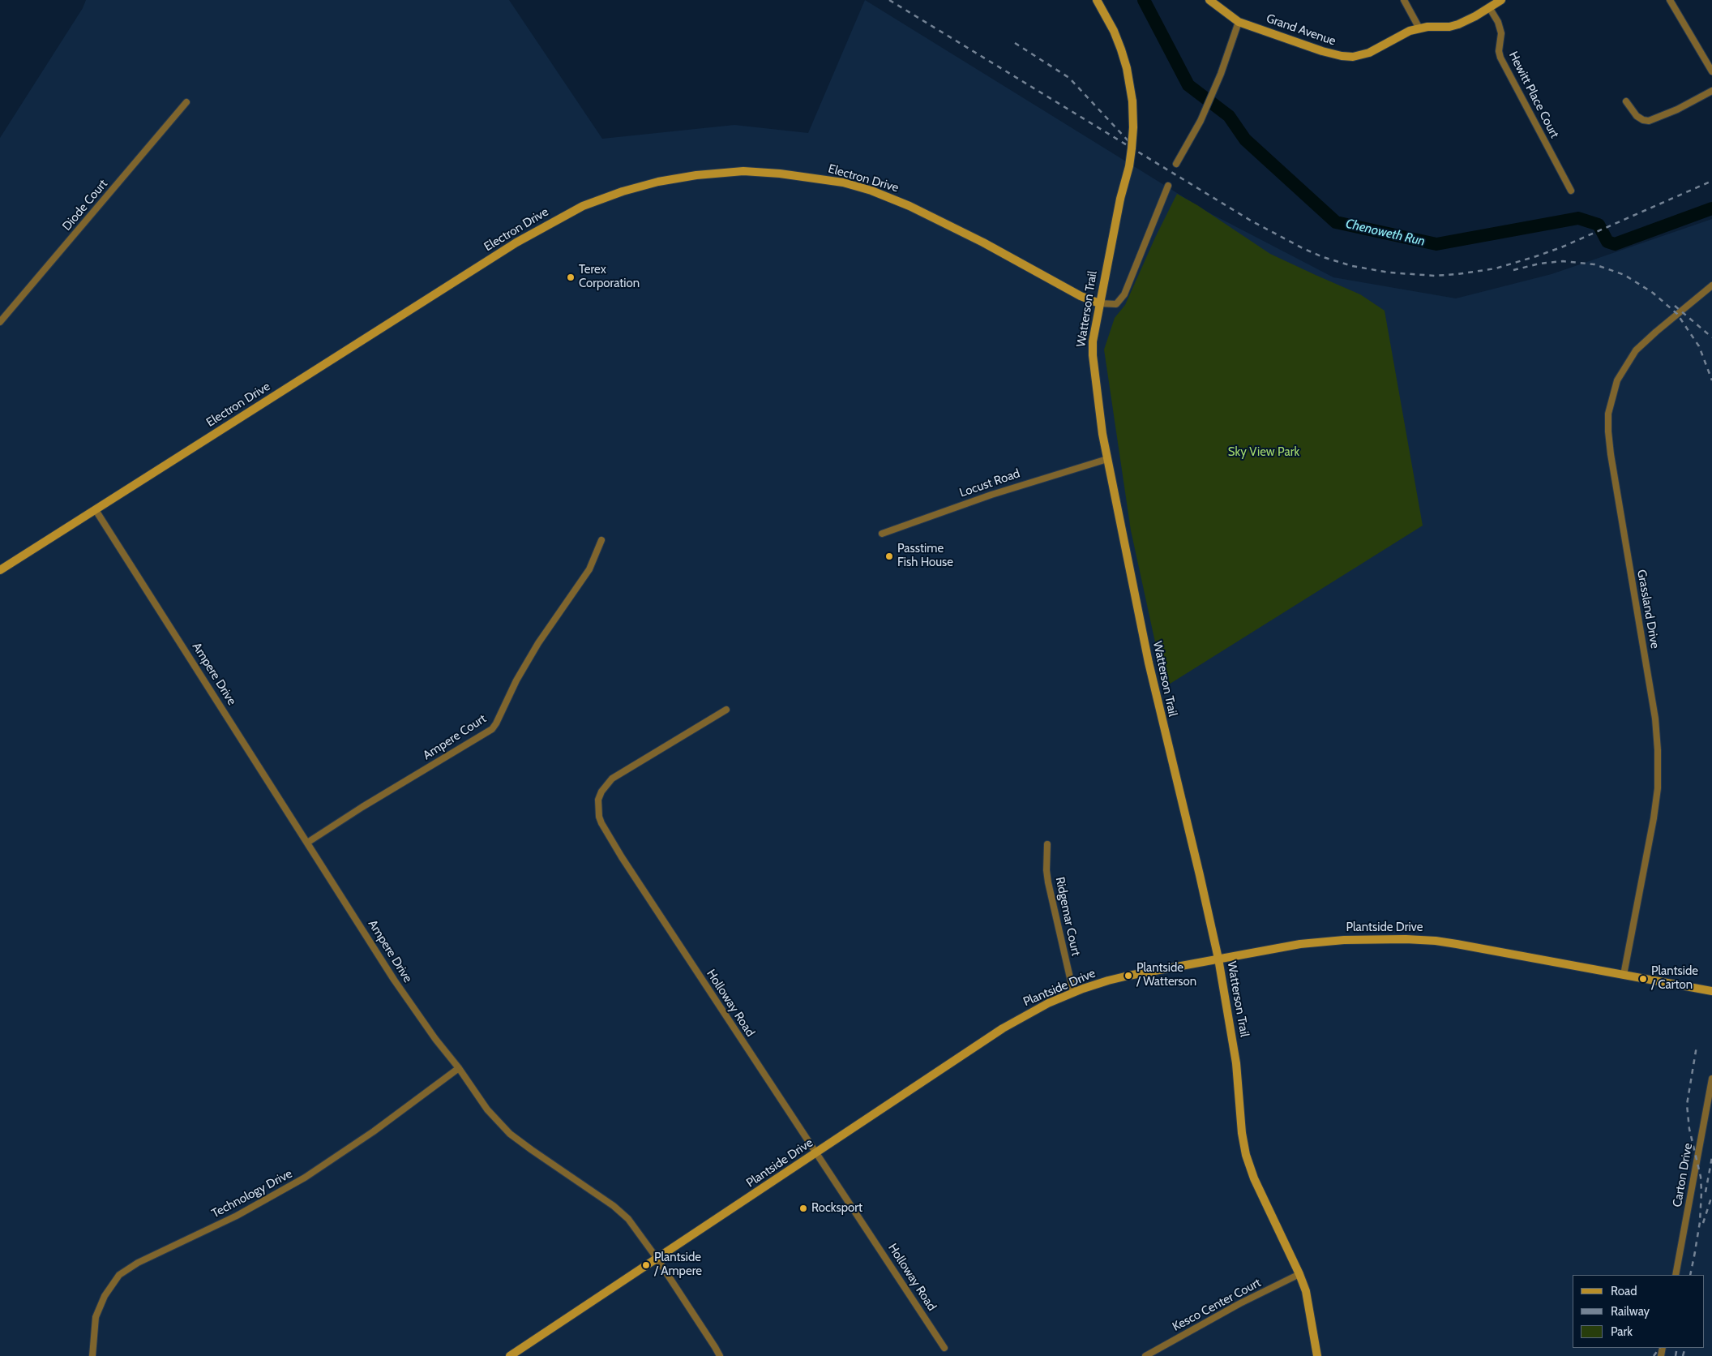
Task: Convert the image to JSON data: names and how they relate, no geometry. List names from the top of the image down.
{
  "streets": {
    "street": [
      "Grand Avenue",
      "Hewitt Place Court",
      "Electron Drive",
      "Diode Court",
      "Watterson Trail",
      "Locust Road",
      "Grassland Drive",
      "Ampere Drive",
      "Ampere Court",
      "Ridgemar Court",
      "Plantside Drive",
      "Holloway Road",
      "Carton Drive",
      "Technology Drive",
      "Kesco Center Court"
    ]
  },
  "crossings": [
    ["Grand Avenue", "Hewitt Place Court"],
    ["Electron Drive", "Watterson Trail"],
    ["Electron Drive", "Ampere Drive"],
    ["Watterson Trail", "Locust Road"],
    ["Watterson Trail", "Plantside Drive"],
    ["Watterson Trail", "Kesco Center Court"],
    ["Grassland Drive", "Plantside Drive"],
    ["Ampere Drive", "Ampere Court"],
    ["Ampere Drive", "Plantside Drive"],
    ["Ampere Drive", "Technology Drive"],
    ["Ridgemar Court", "Plantside Drive"],
    ["Plantside Drive", "Holloway Road"]
  ],
  "water": ["Chenoweth Run"],
  "parks": ["Sky View Park"],
  "places": [
    "Terex Corporation",
    "Passtime Fish House",
    "Plantside / Watterson",
    "Plantside / Carton",
    "Rocksport",
    "Plantside / Ampere"
  ],
  "legend": ["Road", "Railway", "Park"]
}
